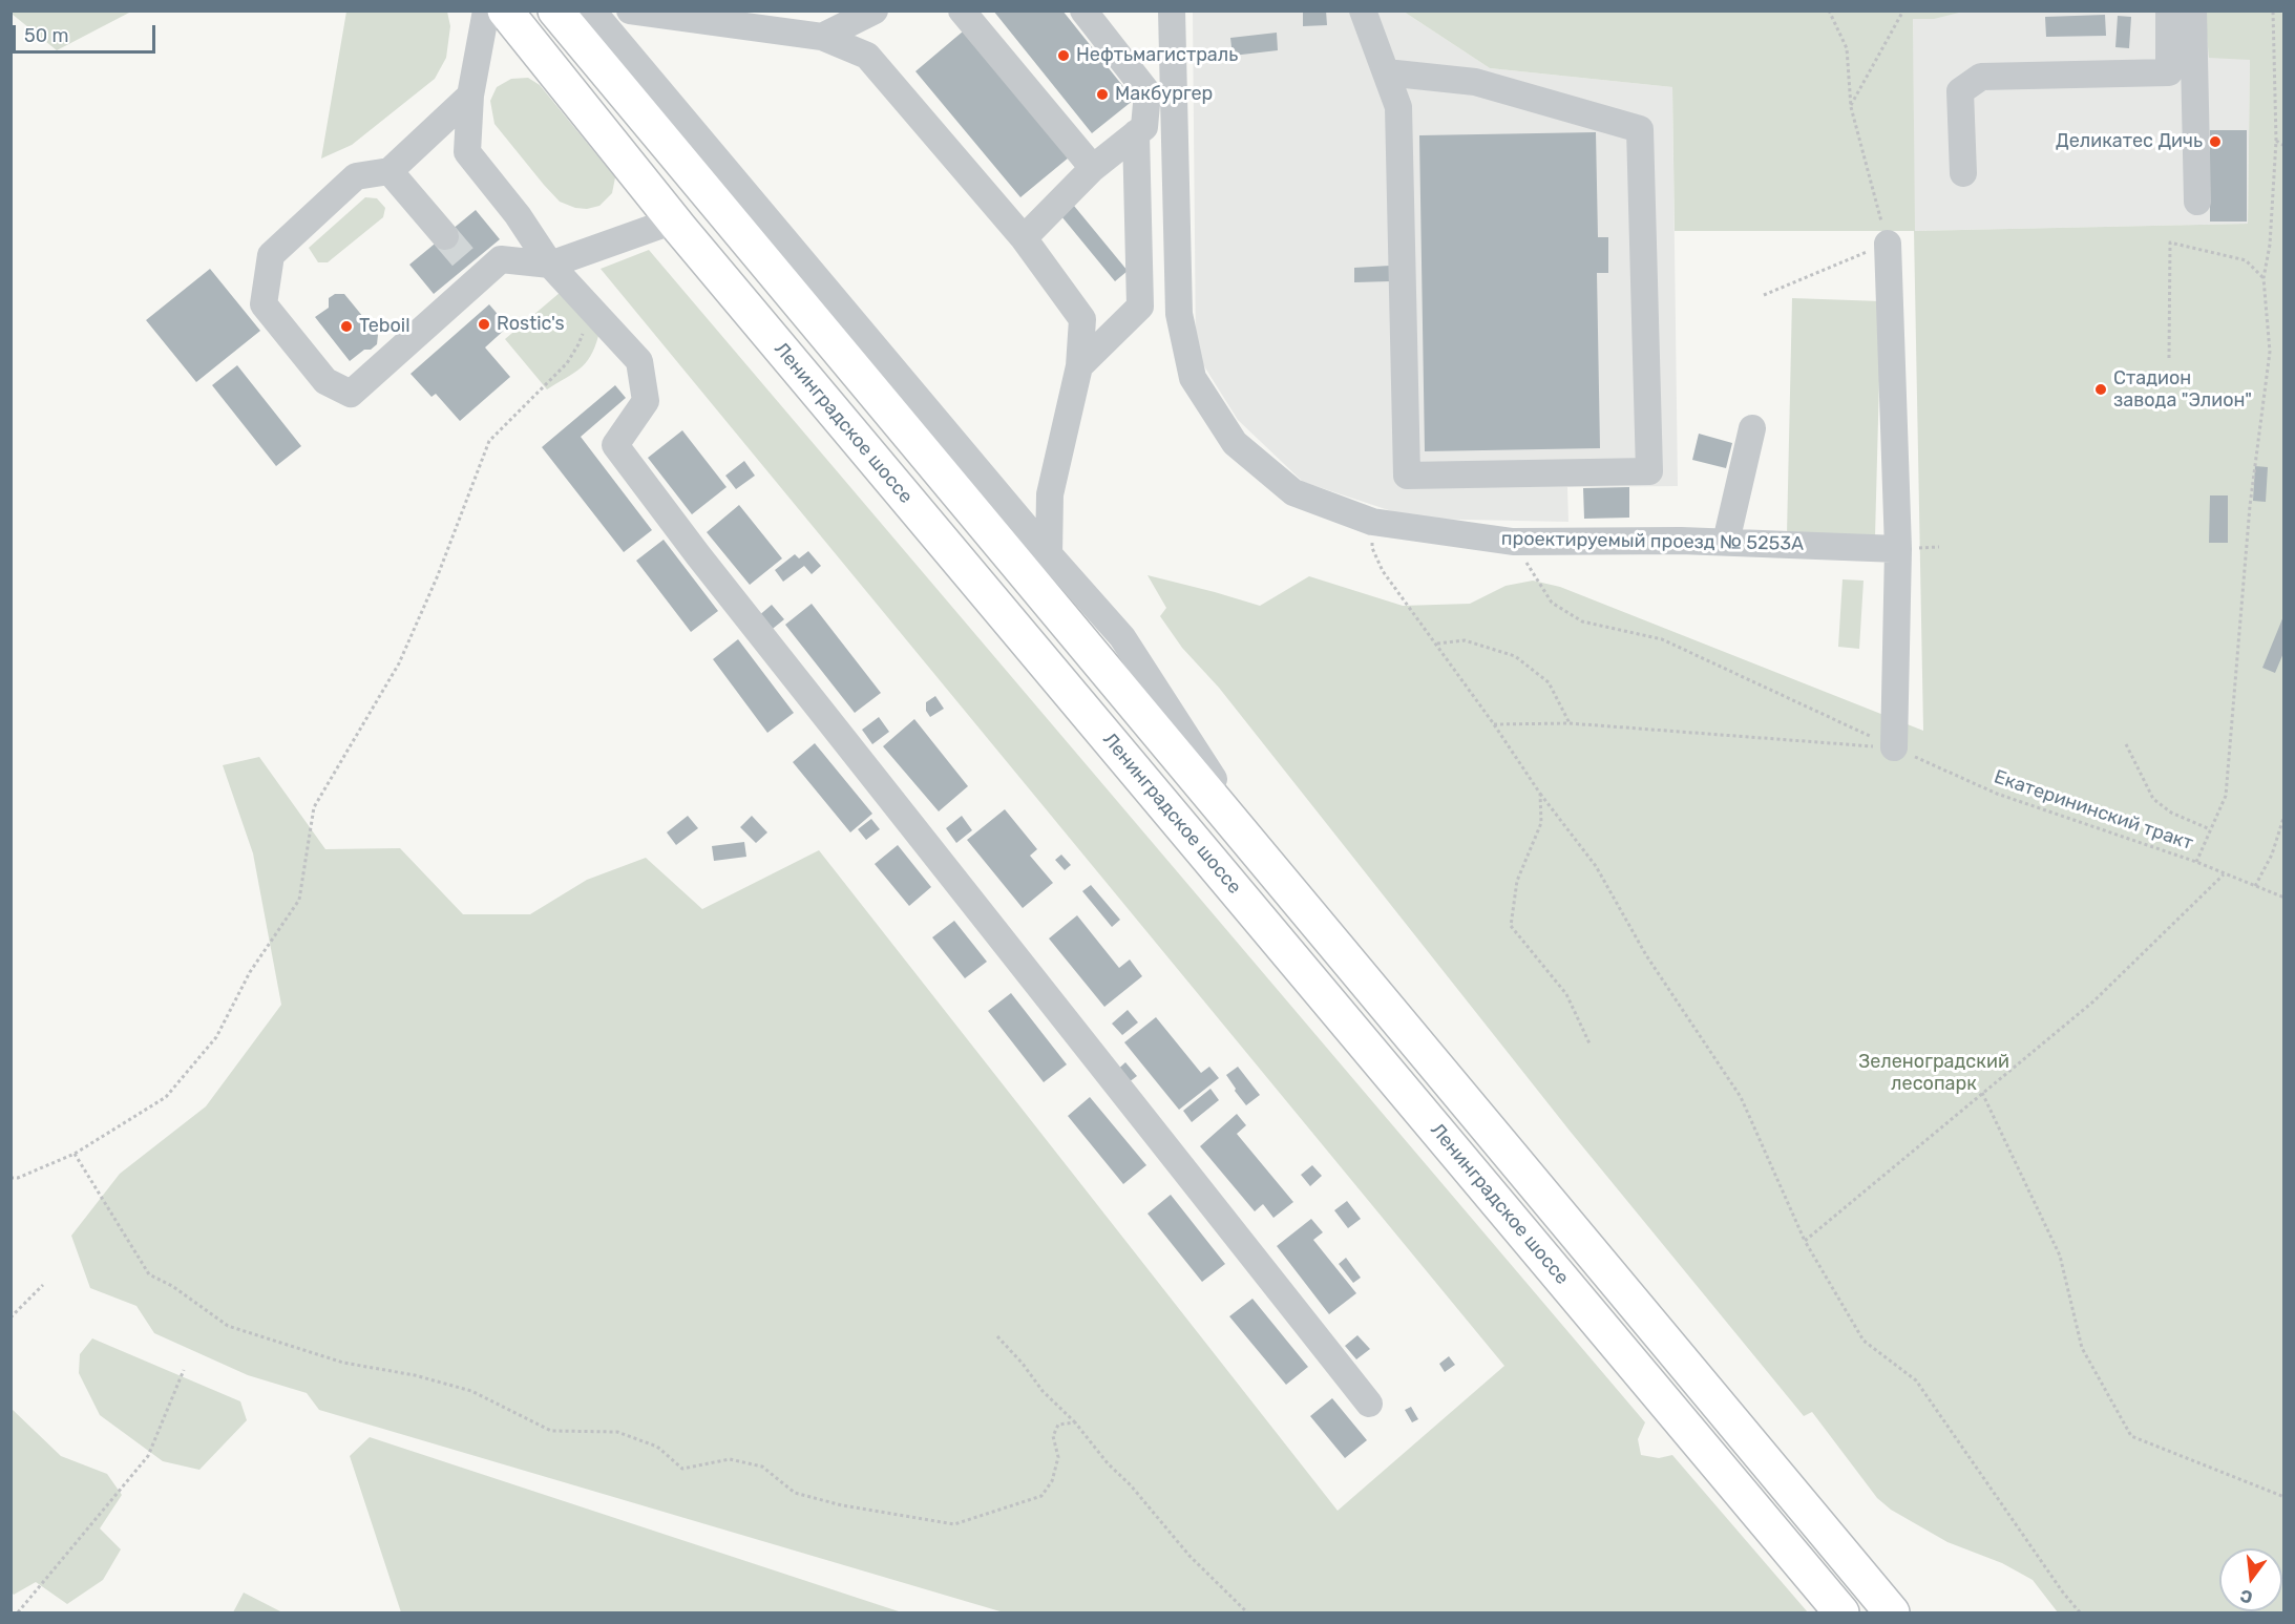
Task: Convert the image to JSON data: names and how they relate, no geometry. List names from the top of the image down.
{
  "streets": {
    "highway": ["Ленинградское шоссе"],
    "lane": ["проектируемый проезд № 5253А"],
    "path": ["Екатерининский тракт"]
  },
  "crossings": [
    ["проектируемый проезд № 5253А", "Екатерининский тракт"]
  ],
  "parks": ["Зеленоградский лесопарк"],
  "places": [
    "Нефтьмагистраль",
    "Макбургер",
    "Деликатес Дичь",
    "Rostic's",
    "Teboil",
    "Стадион завода \"Элион\""
  ],
  "scale_bar": "50 m",
  "north": "bottom"
}
